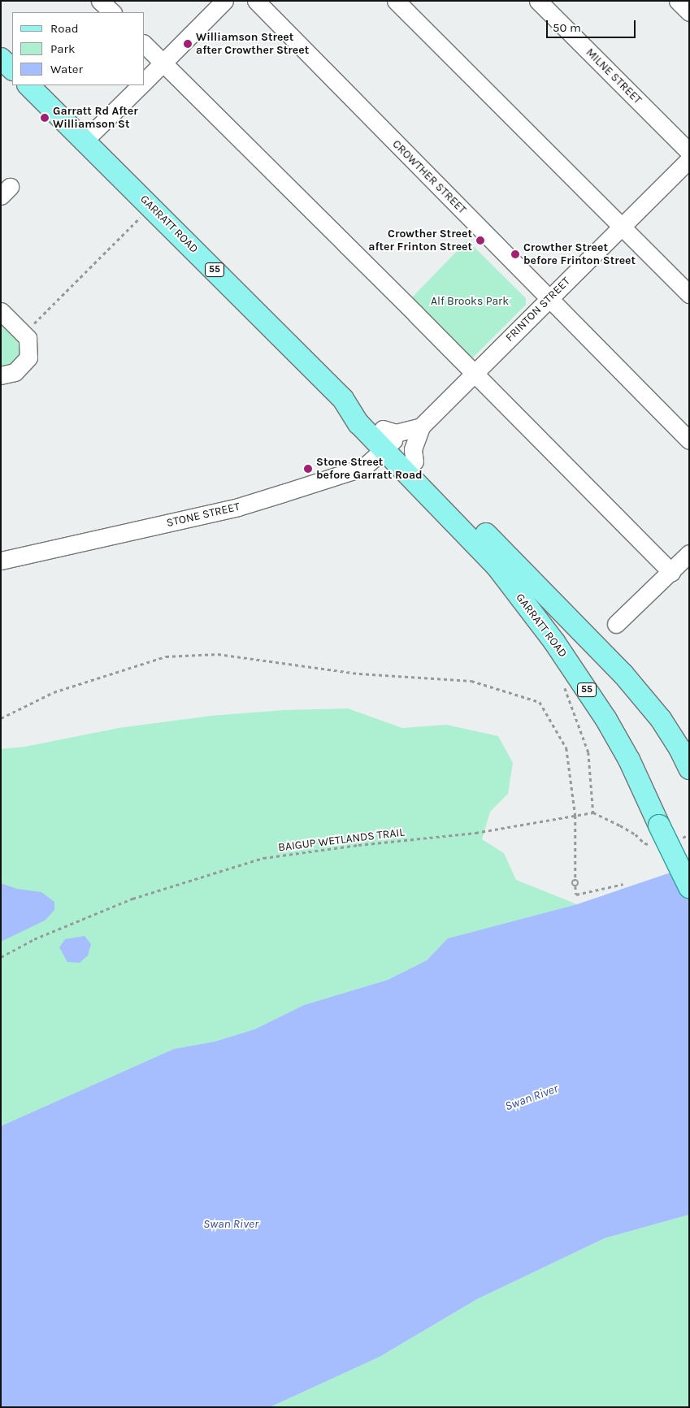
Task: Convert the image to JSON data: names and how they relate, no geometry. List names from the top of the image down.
{
  "streets": {
    "main road": ["GARRATT ROAD", "55"],
    "street": [
      "MILNE STREET",
      "CROWTHER STREET",
      "FRINTON STREET",
      "STONE STREET"
    ],
    "path": ["BAIGUP WETLANDS TRAIL"]
  },
  "crossings": [
    ["CROWTHER STREET", "FRINTON STREET"],
    ["GARRATT ROAD", "FRINTON STREET"],
    ["GARRATT ROAD", "STONE STREET"]
  ],
  "water": ["Swan River"],
  "parks": ["Alf Brooks Park"],
  "places": [
    "Williamson Street after Crowther Street",
    "Garratt Rd After Williamson St",
    "Crowther Street after Frinton Street",
    "Crowther Street before Frinton Street",
    "Stone Street before Garratt Road"
  ],
  "legend": ["Road", "Park", "Water"],
  "scale_bar": "50 m"
}
